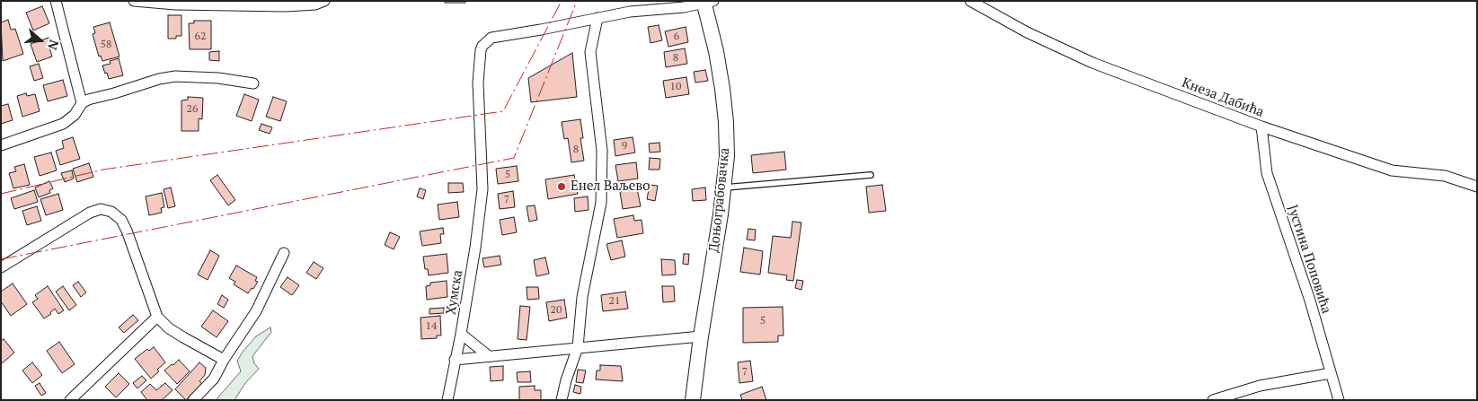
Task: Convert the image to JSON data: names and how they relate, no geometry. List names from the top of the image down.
{
  "streets": {
    "street": [
      "Кнеза Дабића",
      "Доњограбовачка",
      "Јустина Поповића",
      "Хумска"
    ]
  },
  "crossings": [
    ["Кнеза Дабића", "Јустина Поповића"],
    ["Доњограбовачка", "Хумска"]
  ],
  "places": ["Енел Ваљево"],
  "house_numbers": [
    "62",
    "6",
    "58",
    "8",
    "10",
    "26",
    "9",
    "8",
    "5",
    "7",
    "21",
    "20",
    "5",
    "14",
    "7"
  ],
  "north": "right"
}
